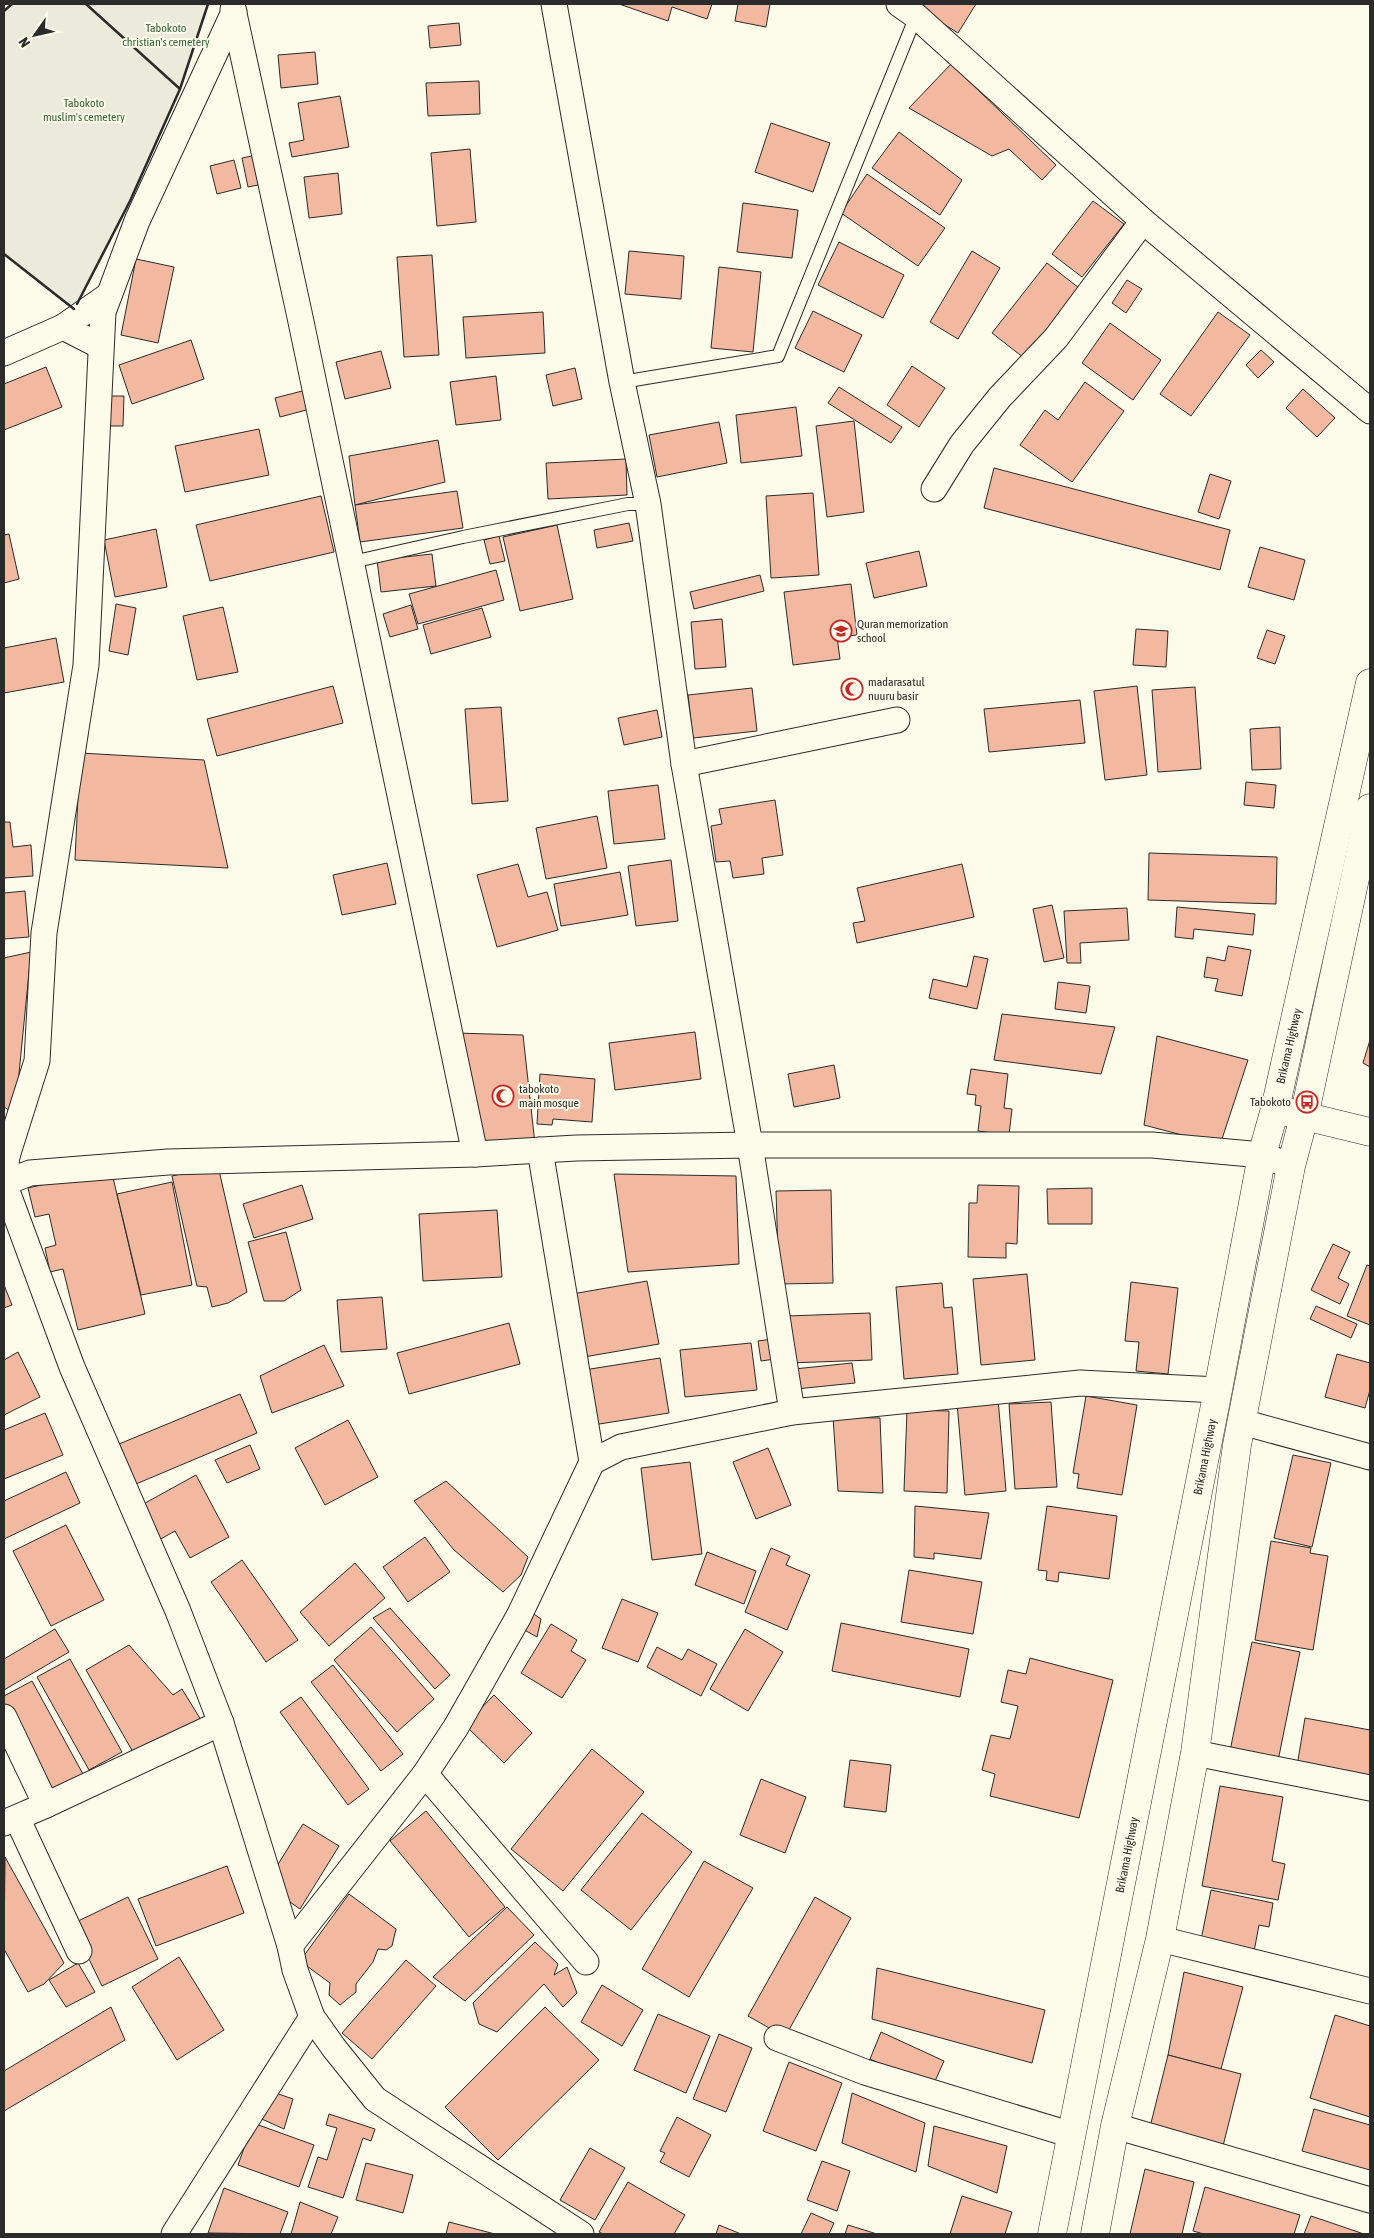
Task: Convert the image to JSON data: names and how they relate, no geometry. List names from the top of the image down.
{
  "streets": {
    "main road": ["Brikama Highway"]
  },
  "parks": ["Tabokoto christian's cemetery", "Tabokoto muslim's cemetery"],
  "places": {
    "school or university": ["Quran memorization school"],
    "mosque": ["madarasatul nuuru basir", "tabokoto main mosque"],
    "bus stop": ["Tabokoto"]
  },
  "north": "bottom left"
}
